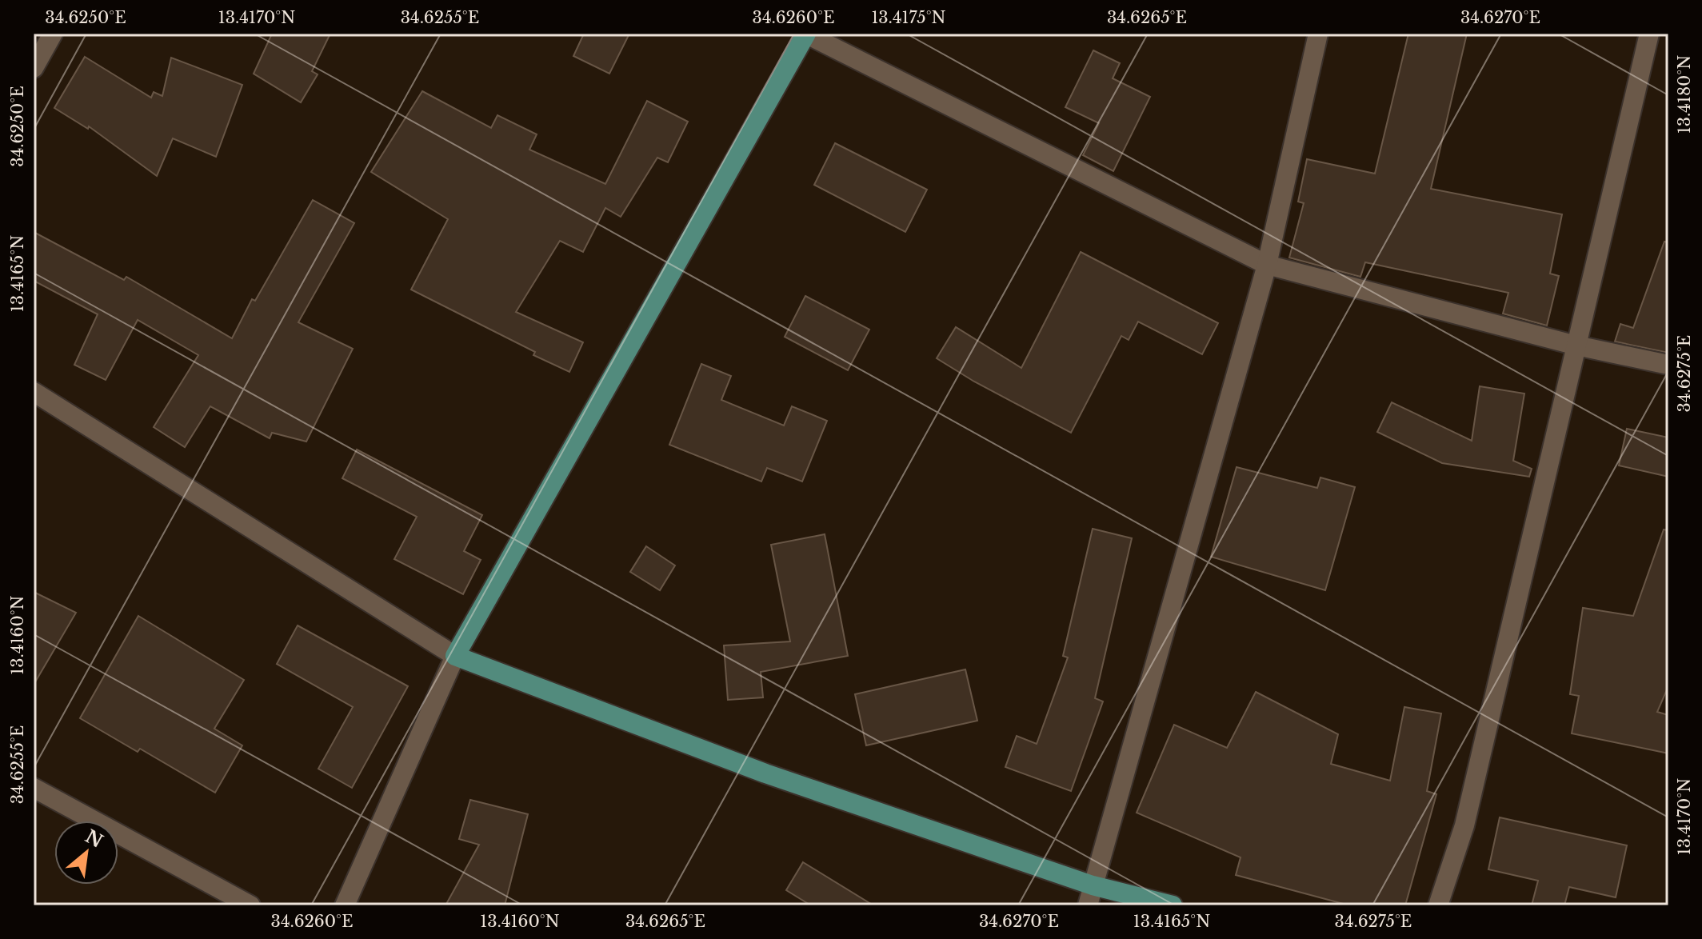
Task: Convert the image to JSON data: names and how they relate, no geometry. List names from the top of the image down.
{
  "north": "top right",
  "coordinates": [
    "34.6250°E",
    "13.4170°N",
    "34.6255°E",
    "34.6260°E",
    "13.4175°N",
    "34.6265°E",
    "34.6270°E",
    "13.4180°N",
    "13.4165°N",
    "34.6275°E",
    "13.4160°N"
  ]
}
